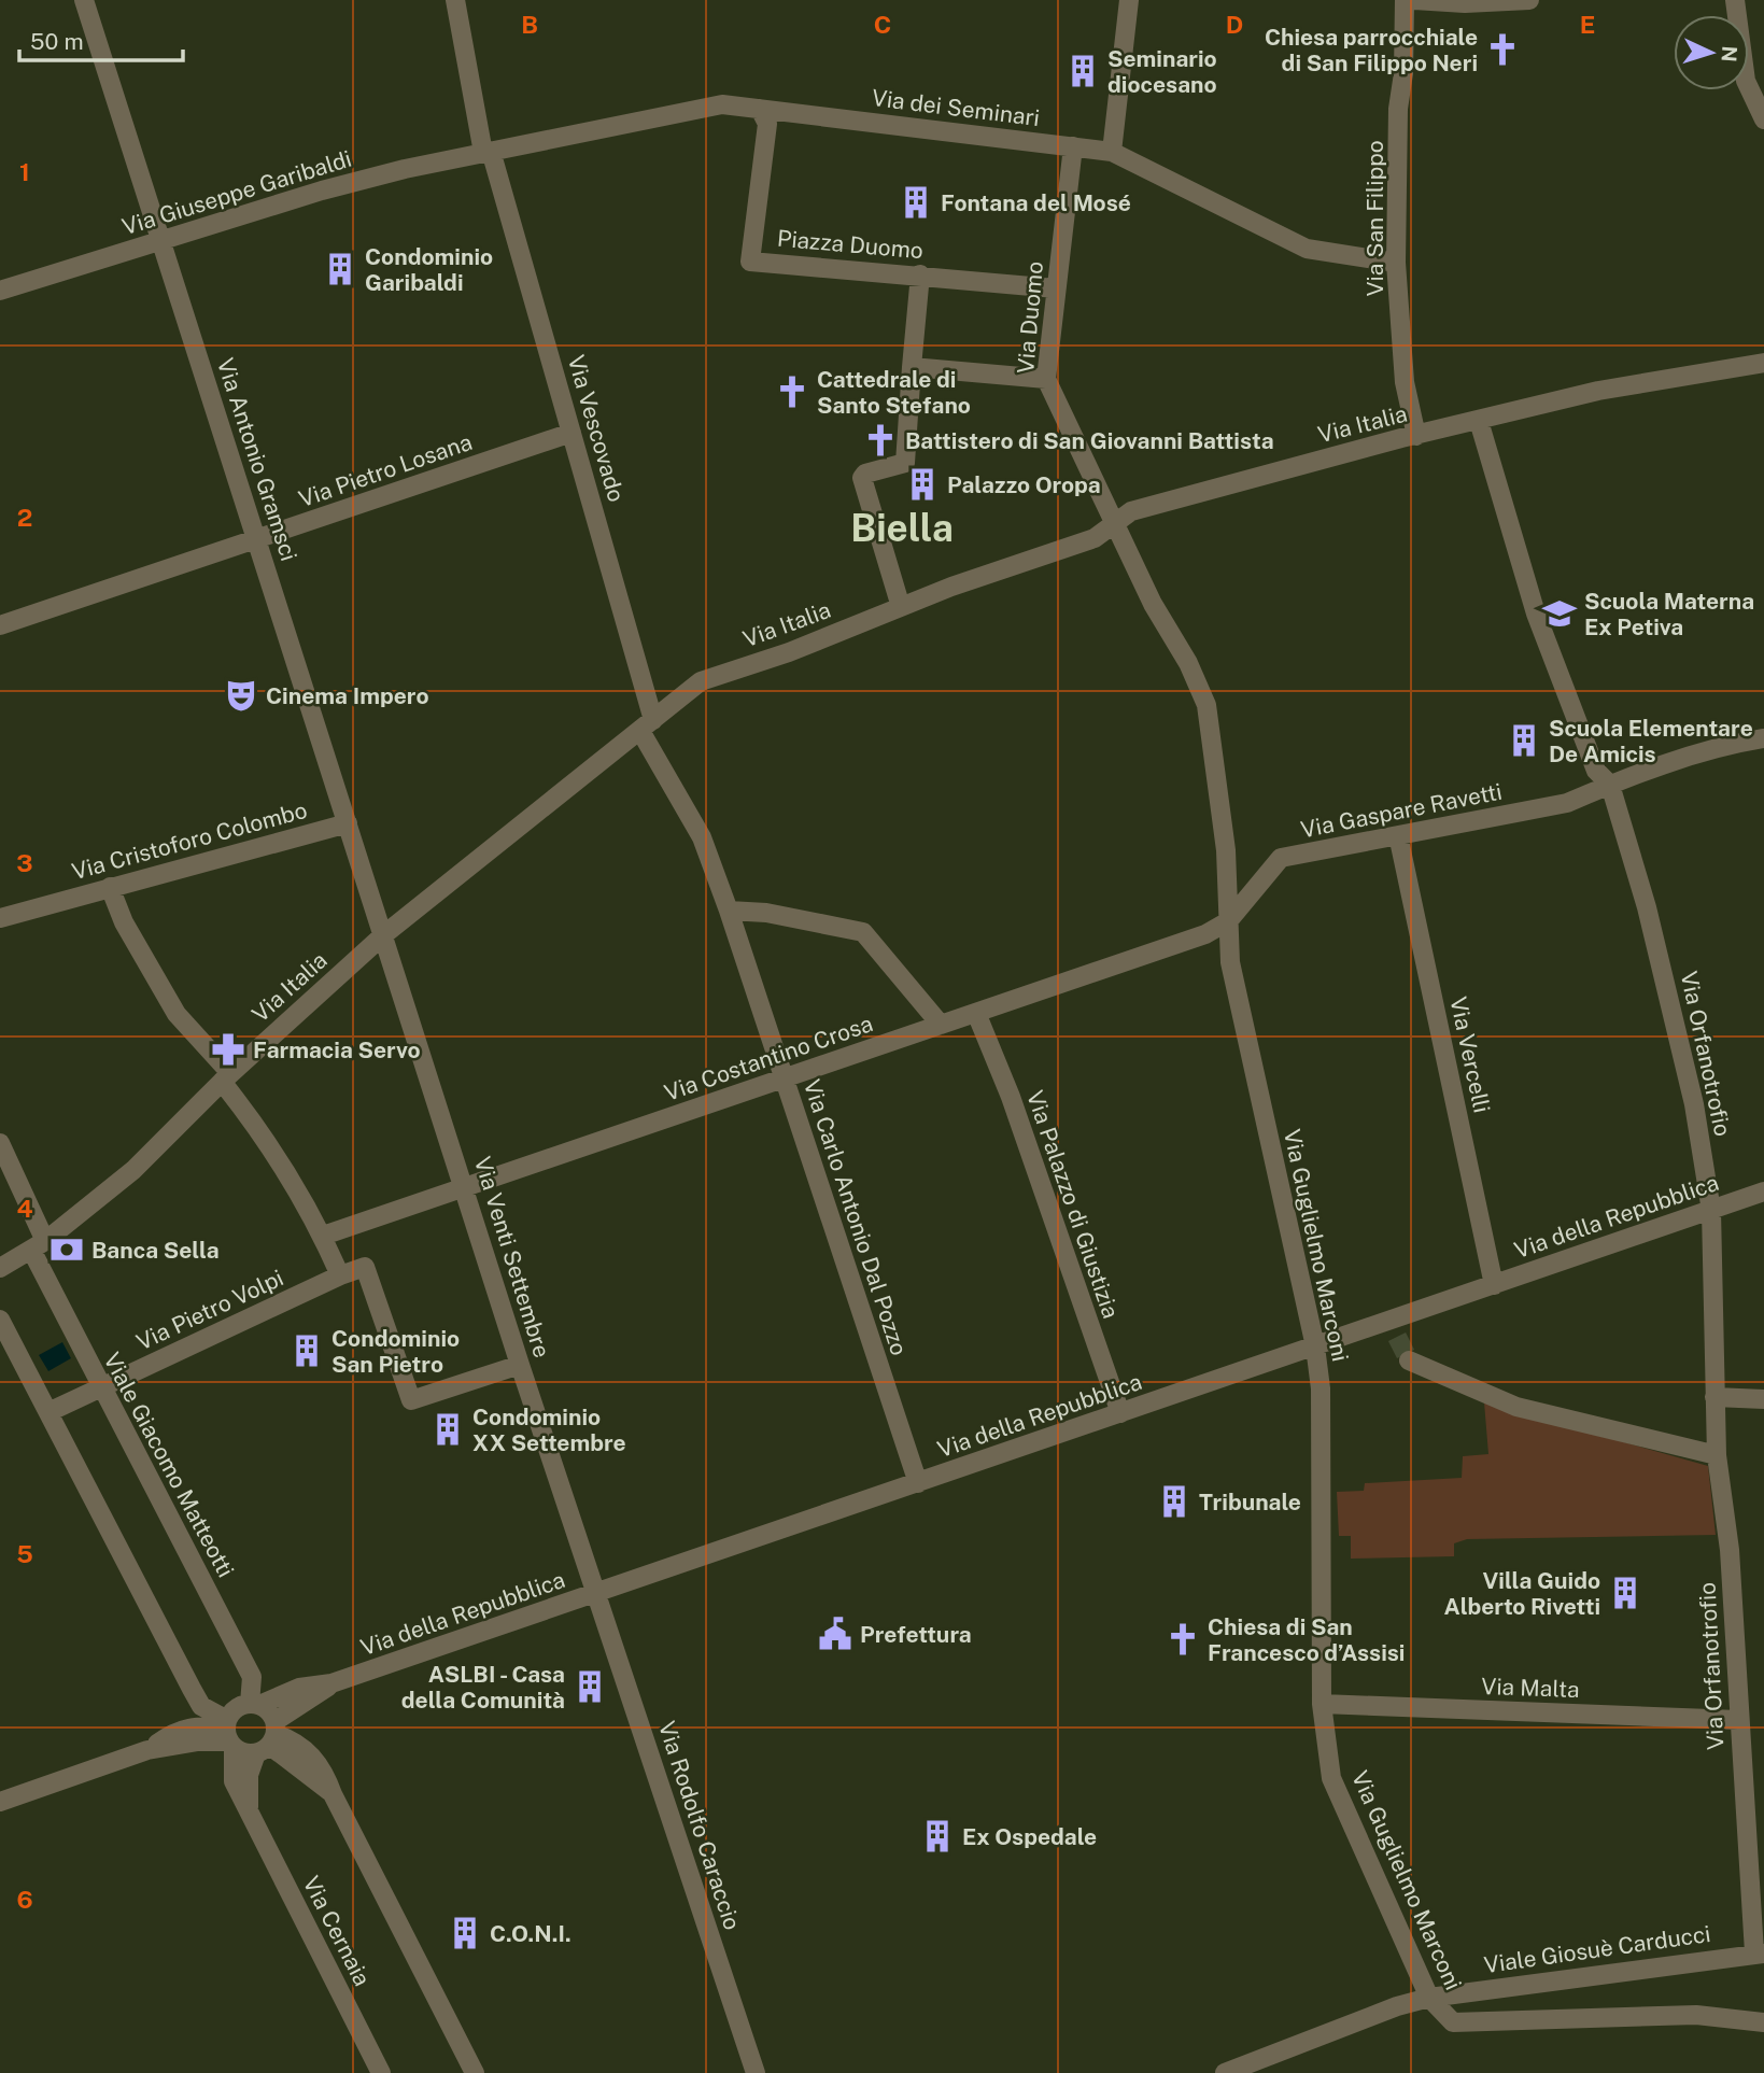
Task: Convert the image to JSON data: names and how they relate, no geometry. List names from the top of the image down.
{
  "streets": {
    "street": [
      "Via dei Seminari",
      "Via Giuseppe Garibaldi",
      "Via San Filippo",
      "Piazza Duomo",
      "Via Duomo",
      "Via Italia",
      "Via Vescovado",
      "Via Antonio Gramsci",
      "Via Pietro Losana",
      "Via Gaspare Ravetti",
      "Via Cristoforo Colombo",
      "Via Orfanotrofio",
      "Via Vercelli",
      "Via Costantino Crosa",
      "Via Palazzo di Giustizia",
      "Via della Repubblica",
      "Via Carlo Antonio Dal Pozzo",
      "Via Guglielmo Marconi",
      "Via Venti Settembre",
      "Via Pietro Volpi",
      "Viale Giacomo Matteotti",
      "Via Malta",
      "Via Rodolfo Caraccio",
      "Via Cernaia",
      "Viale Giosuè Carducci"
    ]
  },
  "crossings": [
    ["Via dei Seminari", "Via Giuseppe Garibaldi"],
    ["Via dei Seminari", "Via San Filippo"],
    ["Via dei Seminari", "Piazza Duomo"],
    ["Via dei Seminari", "Via Duomo"],
    ["Via dei Seminari", "Via Vescovado"],
    ["Via Giuseppe Garibaldi", "Via Vescovado"],
    ["Via Giuseppe Garibaldi", "Via Antonio Gramsci"],
    ["Via San Filippo", "Via Italia"],
    ["Piazza Duomo", "Via Duomo"],
    ["Via Duomo", "Via Italia"],
    ["Via Duomo", "Via Guglielmo Marconi"],
    ["Via Italia", "Via Vescovado"],
    ["Via Italia", "Via Antonio Gramsci"],
    ["Via Italia", "Via Orfanotrofio"],
    ["Via Italia", "Via Guglielmo Marconi"],
    ["Via Italia", "Via Venti Settembre"],
    ["Via Italia", "Viale Giacomo Matteotti"],
    ["Via Vescovado", "Via Pietro Losana"],
    ["Via Vescovado", "Via Carlo Antonio Dal Pozzo"],
    ["Via Antonio Gramsci", "Via Pietro Losana"],
    ["Via Antonio Gramsci", "Via Cristoforo Colombo"],
    ["Via Antonio Gramsci", "Via Venti Settembre"],
    ["Via Gaspare Ravetti", "Via Orfanotrofio"],
    ["Via Gaspare Ravetti", "Via Vercelli"],
    ["Via Gaspare Ravetti", "Via Costantino Crosa"],
    ["Via Gaspare Ravetti", "Via Guglielmo Marconi"],
    ["Via Orfanotrofio", "Via della Repubblica"],
    ["Via Orfanotrofio", "Via Malta"],
    ["Via Orfanotrofio", "Viale Giosuè Carducci"],
    ["Via Vercelli", "Via della Repubblica"],
    ["Via Costantino Crosa", "Via Palazzo di Giustizia"],
    ["Via Costantino Crosa", "Via Carlo Antonio Dal Pozzo"],
    ["Via Costantino Crosa", "Via Guglielmo Marconi"],
    ["Via Costantino Crosa", "Via Venti Settembre"],
    ["Via Palazzo di Giustizia", "Via della Repubblica"],
    ["Via della Repubblica", "Via Carlo Antonio Dal Pozzo"],
    ["Via della Repubblica", "Via Guglielmo Marconi"],
    ["Via della Repubblica", "Via Venti Settembre"],
    ["Via della Repubblica", "Viale Giacomo Matteotti"],
    ["Via della Repubblica", "Via Rodolfo Caraccio"],
    ["Via della Repubblica", "Via Cernaia"],
    ["Via Guglielmo Marconi", "Via Malta"],
    ["Via Guglielmo Marconi", "Viale Giosuè Carducci"],
    ["Via Venti Settembre", "Via Rodolfo Caraccio"],
    ["Via Pietro Volpi", "Viale Giacomo Matteotti"]
  ],
  "districts": ["Biella"],
  "places": {
    "church": [
      "Chiesa parrocchiale di San Filippo Neri",
      "Cattedrale di Santo Stefano",
      "Battistero di San Giovanni Battista",
      "Chiesa di San Francesco d’Assisi"
    ],
    "building": [
      "Seminario diocesano",
      "Fontana del Mosé",
      "Condominio Garibaldi",
      "Palazzo Oropa",
      "Scuola Elementare De Amicis",
      "Condominio San Pietro",
      "Condominio XX Settembre",
      "Tribunale",
      "Villa Guido Alberto Rivetti",
      "ASLBI - Casa della Comunità",
      "Ex Ospedale",
      "C.O.N.I."
    ],
    "school or university": ["Scuola Materna Ex Petiva"],
    "theatre": ["Cinema Impero"],
    "pharmacy": ["Farmacia Servo"],
    "bank": ["Banca Sella"],
    "public building": ["Prefettura"]
  },
  "scale_bar": "50 m",
  "north": "right",
  "grid": {
    "columns": [
      "B",
      "C",
      "D",
      "E"
    ],
    "rows": [
      "1",
      "2",
      "3",
      "4",
      "5",
      "6"
    ]
  }
}
